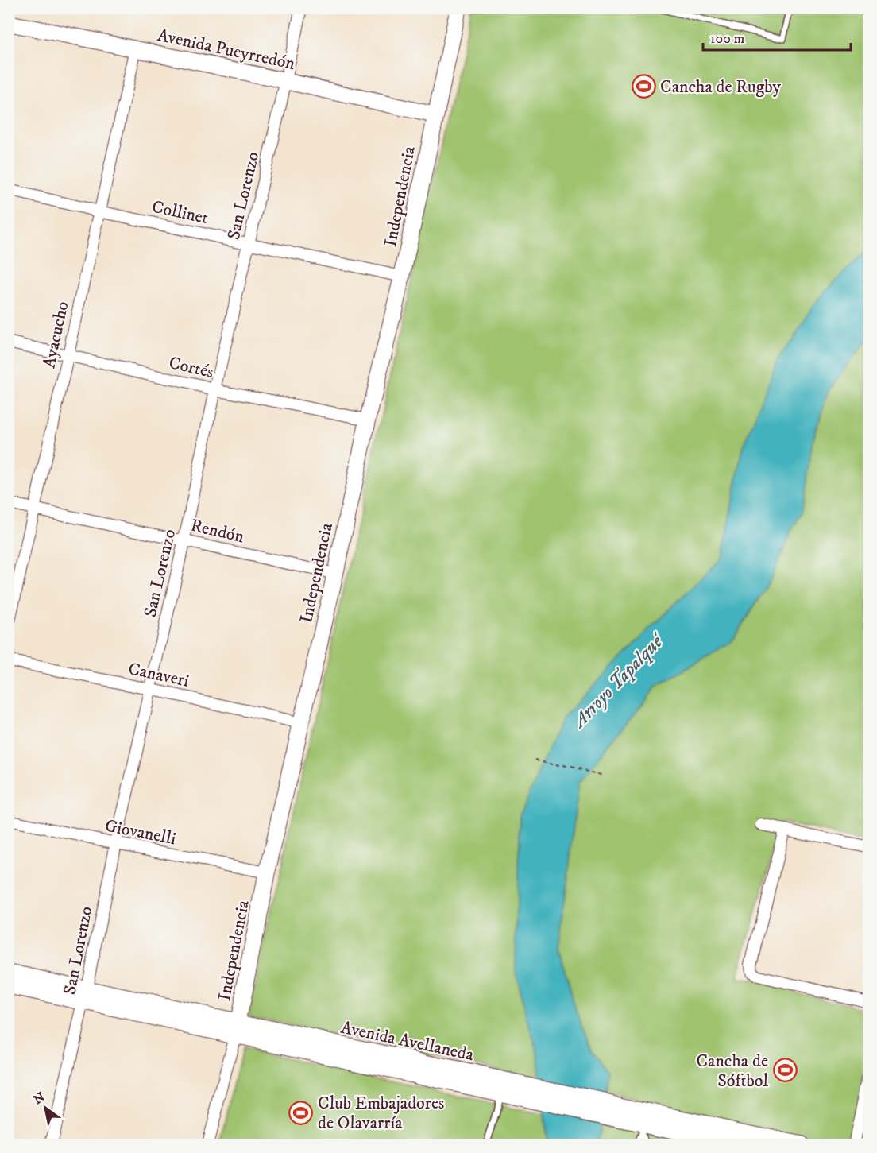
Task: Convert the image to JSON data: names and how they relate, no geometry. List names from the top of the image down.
{
  "streets": {
    "street": [
      "Avenida Pueyrredón",
      "San Lorenzo",
      "Independencia",
      "Collinet",
      "Ayacucho",
      "Cortés",
      "Rendón",
      "Canaveri",
      "Giovanelli",
      "Avenida Avellaneda"
    ]
  },
  "crossings": [
    ["Avenida Pueyrredón", "San Lorenzo"],
    ["Avenida Pueyrredón", "Independencia"],
    ["Avenida Pueyrredón", "Ayacucho"],
    ["San Lorenzo", "Collinet"],
    ["San Lorenzo", "Cortés"],
    ["San Lorenzo", "Rendón"],
    ["San Lorenzo", "Canaveri"],
    ["San Lorenzo", "Giovanelli"],
    ["San Lorenzo", "Avenida Avellaneda"],
    ["Independencia", "Collinet"],
    ["Independencia", "Cortés"],
    ["Independencia", "Rendón"],
    ["Independencia", "Canaveri"],
    ["Independencia", "Giovanelli"],
    ["Independencia", "Avenida Avellaneda"],
    ["Collinet", "Ayacucho"],
    ["Ayacucho", "Cortés"],
    ["Ayacucho", "Rendón"]
  ],
  "water": ["Arroyo Tapalqué"],
  "places": {
    "sports": ["Cancha de Rugby", "Cancha de Sóftbol", "Club Embajadores de Olavarría"]
  },
  "scale_bar": "100 m",
  "north": "top left"
}
